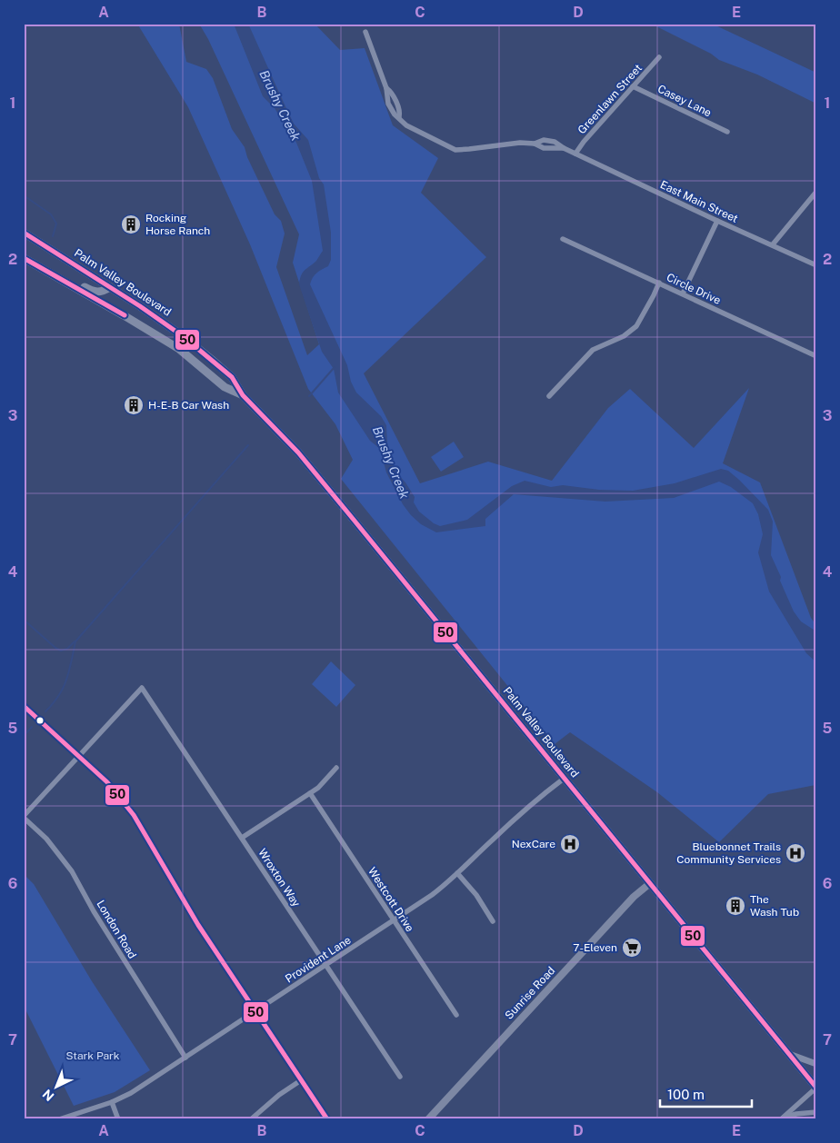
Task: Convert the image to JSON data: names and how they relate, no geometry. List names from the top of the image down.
{
  "streets": {
    "highway": ["Palm Valley Boulevard"],
    "main road": ["Sunrise Road"],
    "street": [
      "Greenlawn Street",
      "Casey Lane",
      "East Main Street",
      "Circle Drive",
      "Wroxton Way",
      "Westcott Drive",
      "London Road",
      "Provident Lane"
    ]
  },
  "crossings": [
    ["Greenlawn Street", "Casey Lane"],
    ["Greenlawn Street", "East Main Street"],
    ["Palm Valley Boulevard", "Provident Lane"],
    ["Palm Valley Boulevard", "Sunrise Road"],
    ["Wroxton Way", "Provident Lane"],
    ["Westcott Drive", "Provident Lane"],
    ["London Road", "Provident Lane"]
  ],
  "water": ["Brushy Creek"],
  "parks": ["Stark Park"],
  "places": {
    "building": ["Rocking Horse Ranch", "H-E-B Car Wash", "The Wash Tub"],
    "hospital": ["NexCare", "Bluebonnet Trails Community Services"],
    "supermarket": ["7-Eleven"]
  },
  "lines": ["transit line 50"],
  "scale_bar": "100 m",
  "north": "bottom left",
  "grid": {
    "columns": [
      "A",
      "B",
      "C",
      "D",
      "E"
    ],
    "rows": [
      "1",
      "2",
      "3",
      "4",
      "5",
      "6",
      "7"
    ]
  }
}
